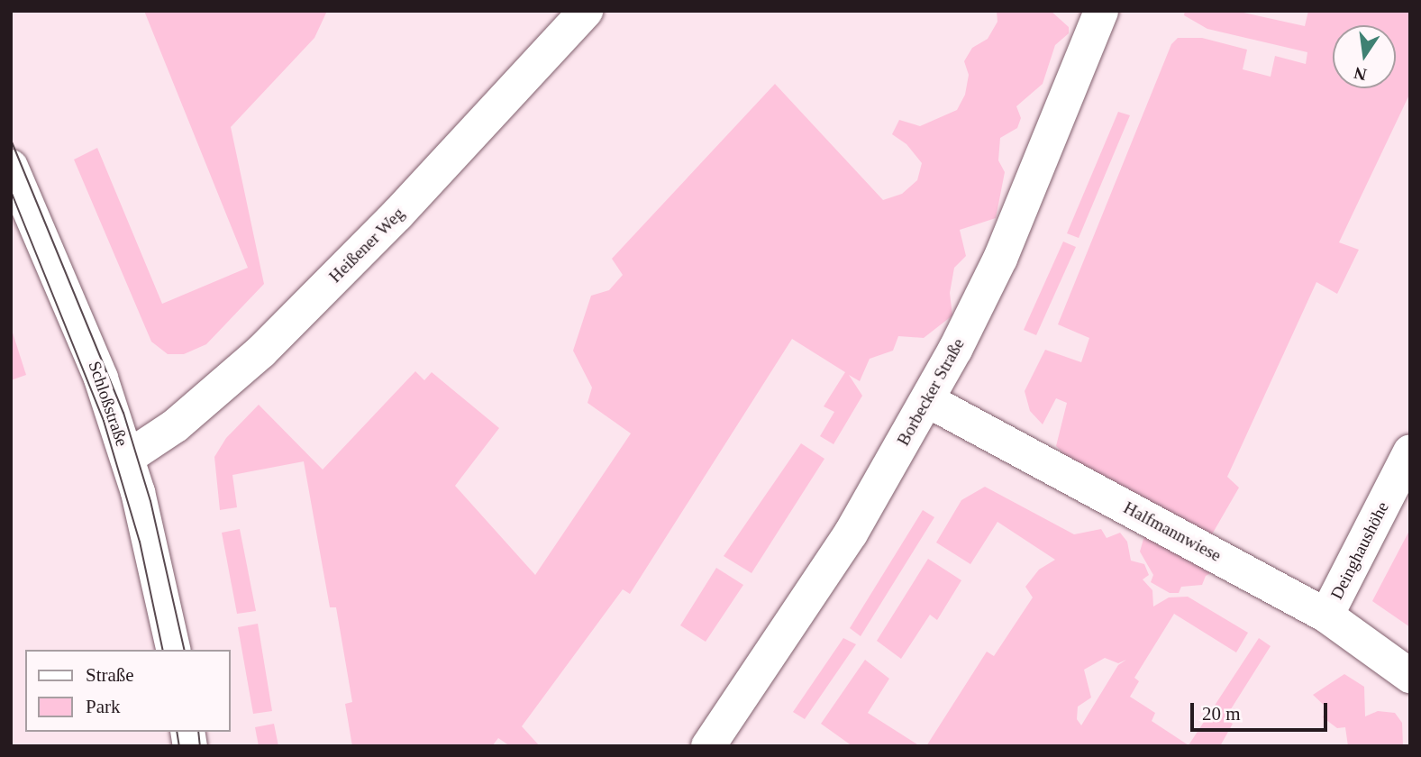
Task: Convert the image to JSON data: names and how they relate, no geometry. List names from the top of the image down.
{
  "streets": {
    "street": [
      "Heißener Weg",
      "Borbecker Straße",
      "Schloßstraße",
      "Halfmannwiese",
      "Deinghaushöhe"
    ]
  },
  "crossings": [
    ["Heißener Weg", "Schloßstraße"],
    ["Borbecker Straße", "Halfmannwiese"],
    ["Halfmannwiese", "Deinghaushöhe"]
  ],
  "legend": ["Straße", "Park"],
  "scale_bar": "20 m",
  "north": "bottom"
}
